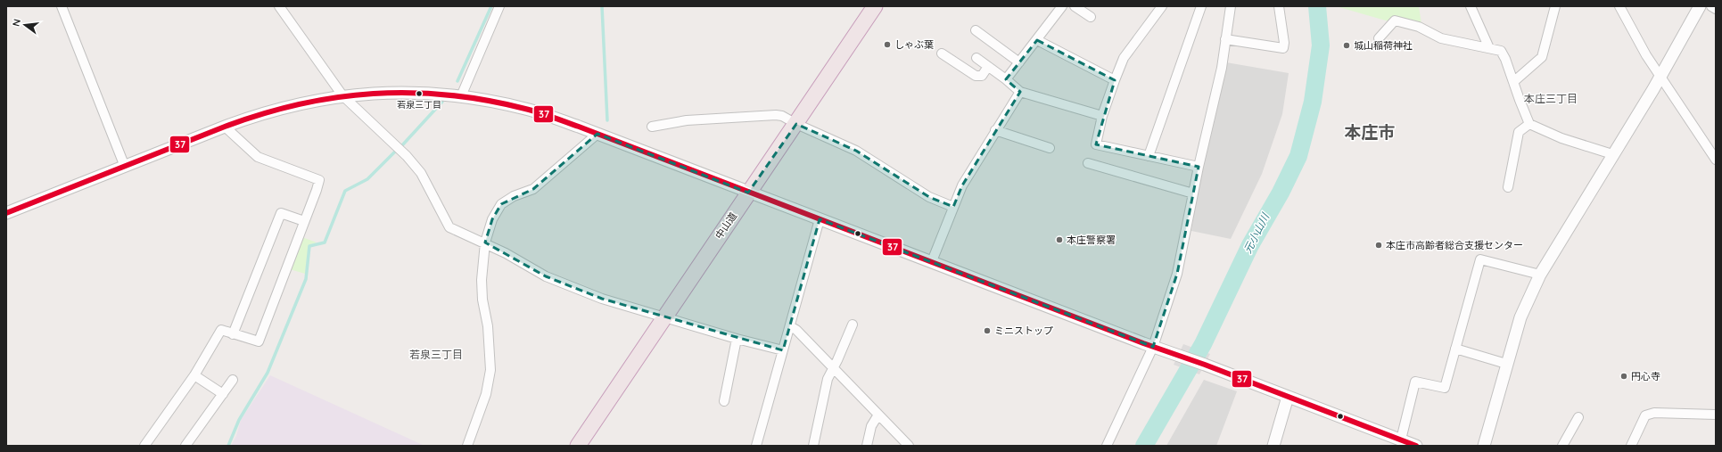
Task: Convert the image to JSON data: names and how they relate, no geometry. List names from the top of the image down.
{
  "streets": {
    "highway": ["中山道"]
  },
  "districts": ["本庄三丁目", "本庄市", "若泉三丁目"],
  "water": ["元小山川"],
  "places": [
    "しゃぶ葉",
    "城山稲荷神社",
    "若泉三丁目",
    "本庄警察署",
    "本庄市高齢者総合支援センター",
    "ミニストップ",
    "円心寺"
  ],
  "lines": ["transit line 37"],
  "north": "left"
}
